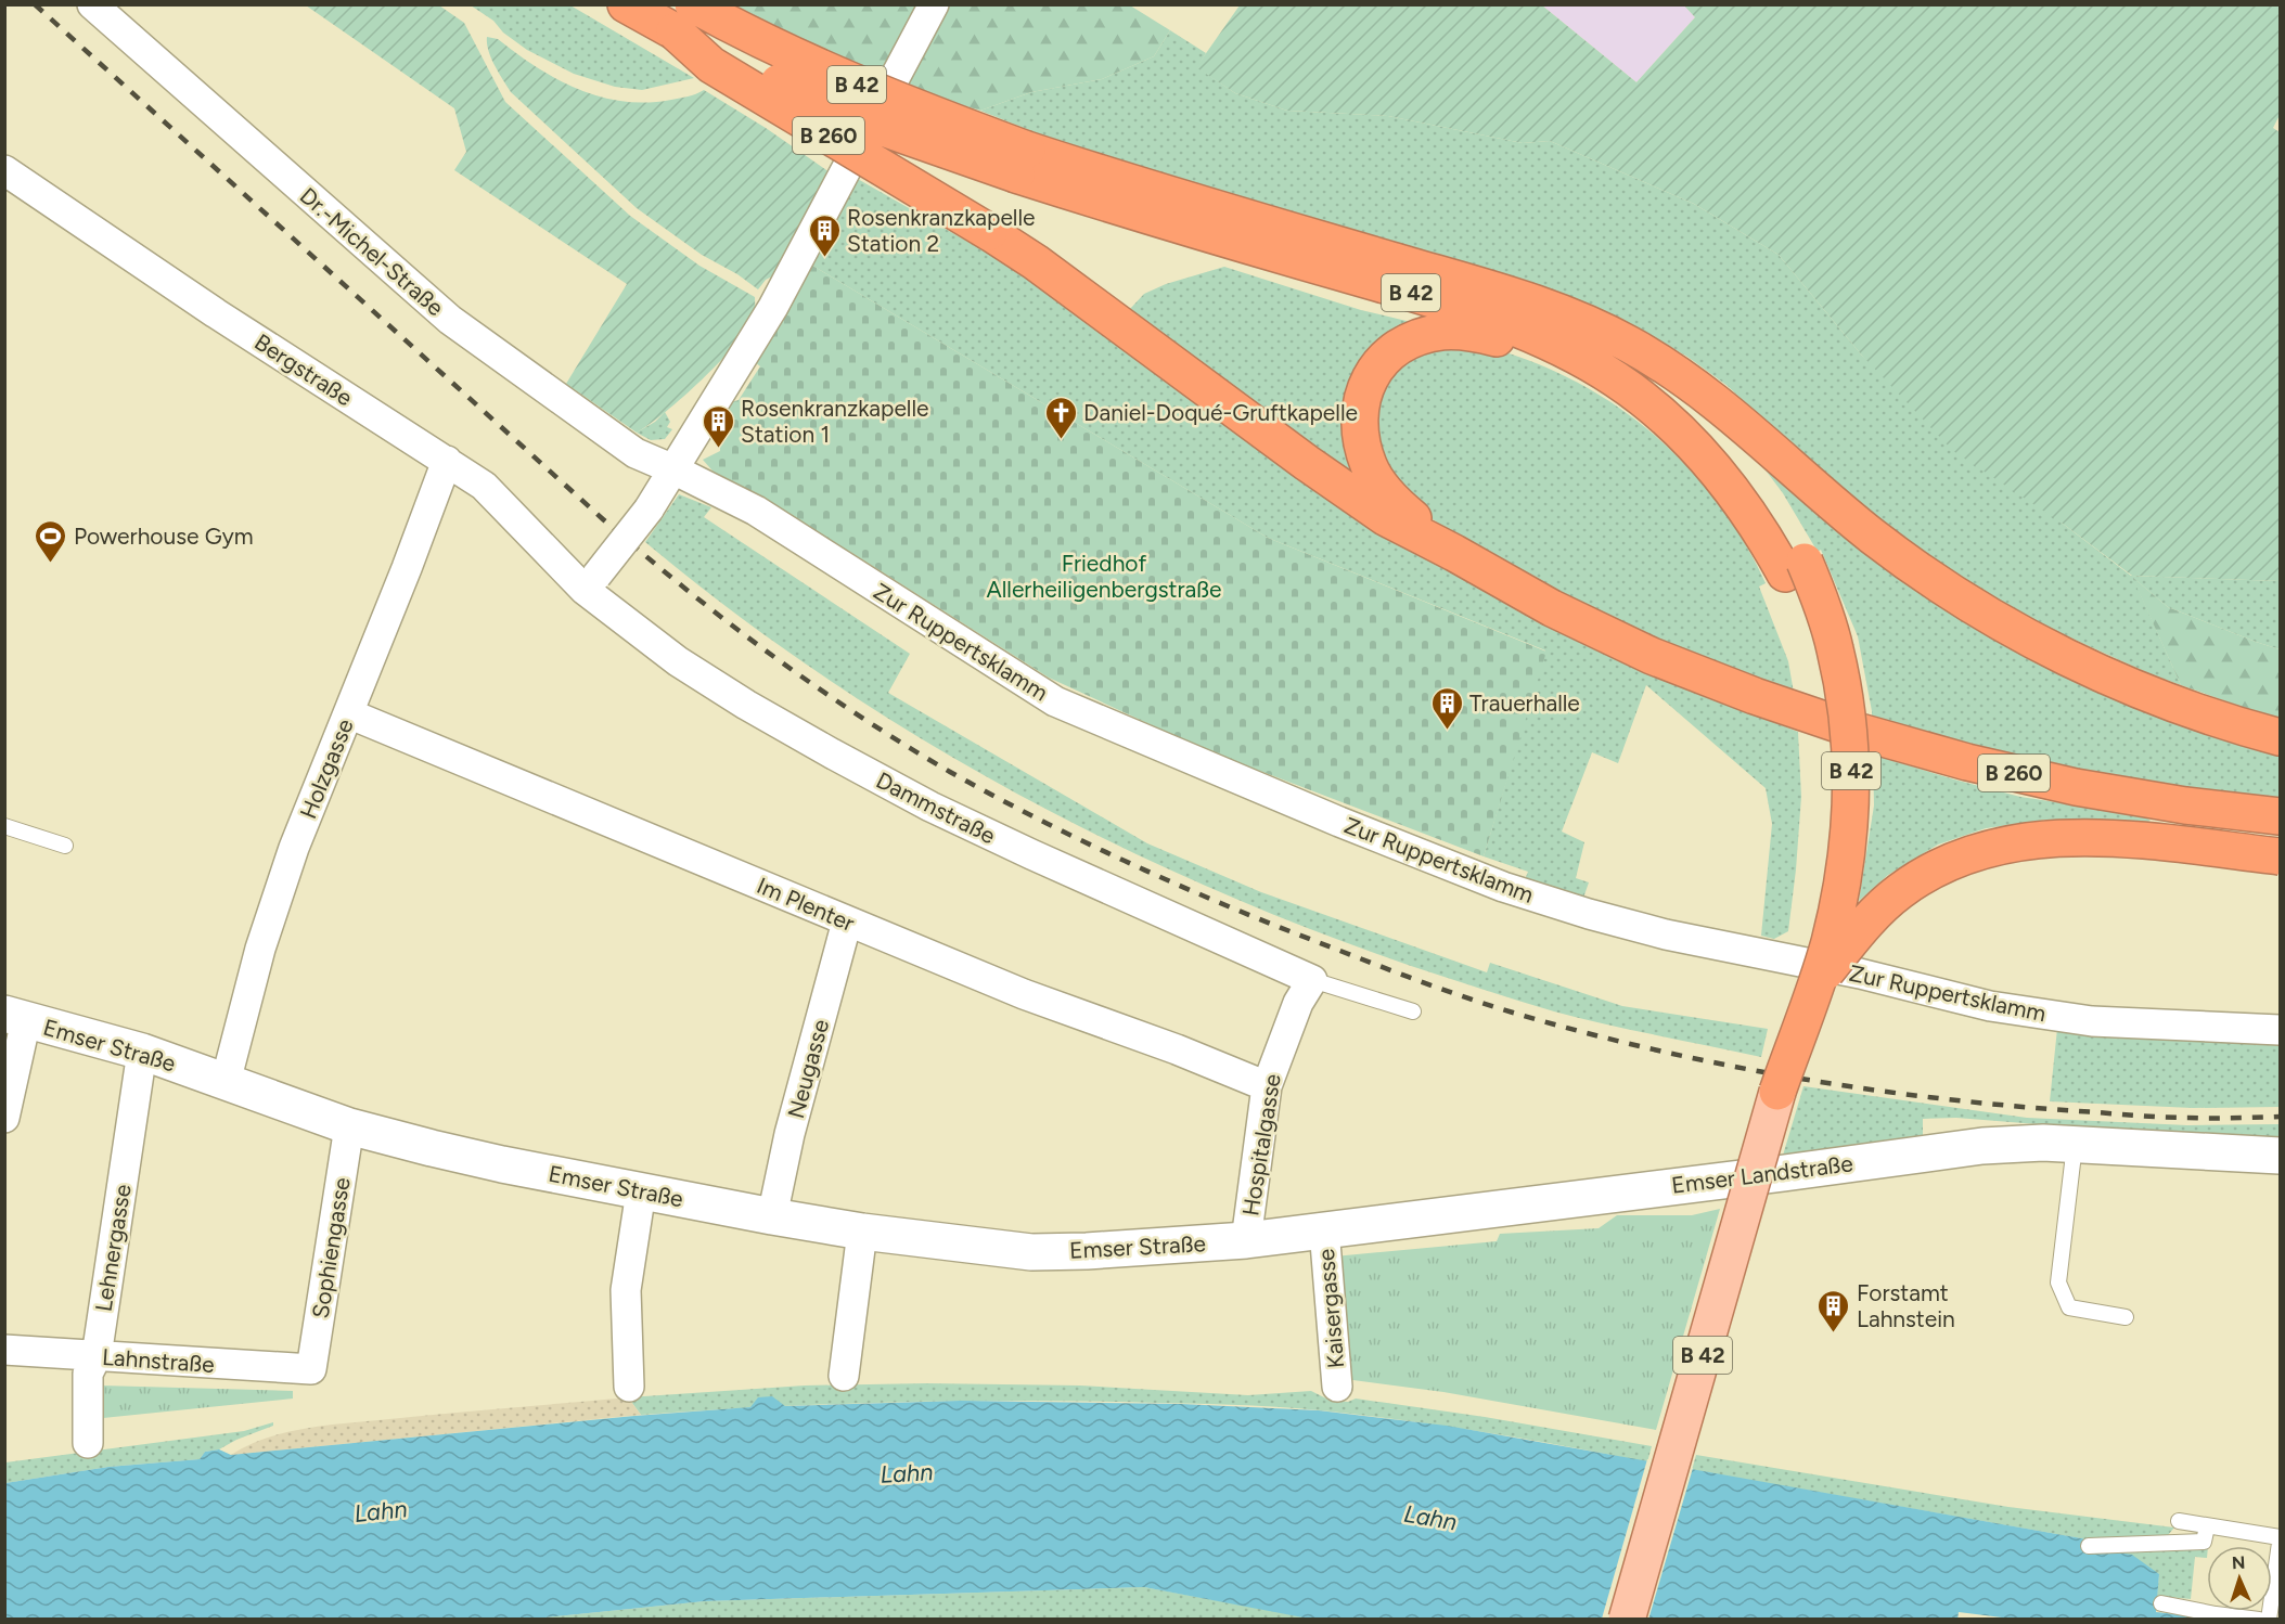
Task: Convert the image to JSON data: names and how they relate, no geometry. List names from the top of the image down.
{
  "streets": {
    "highway": ["B 42", "B 260"],
    "street": [
      "Dr.-Michel-Straße",
      "Bergstraße",
      "Zur Ruppertsklamm",
      "Holzgasse",
      "Dammstraße",
      "Im Plenter",
      "Emser Straße",
      "Neugasse",
      "Hospitalgasse",
      "Emser Landstraße",
      "Lehnergasse",
      "Sophiengasse",
      "Kaisergasse",
      "Lahnstraße"
    ]
  },
  "crossings": [
    ["B 42", "B 260"],
    ["Dr.-Michel-Straße", "Zur Ruppertsklamm"],
    ["Bergstraße", "Holzgasse"],
    ["Bergstraße", "Dammstraße"],
    ["Holzgasse", "Im Plenter"],
    ["Holzgasse", "Emser Straße"],
    ["Dammstraße", "Hospitalgasse"],
    ["Im Plenter", "Neugasse"],
    ["Im Plenter", "Hospitalgasse"],
    ["Emser Straße", "Neugasse"],
    ["Emser Straße", "Hospitalgasse"],
    ["Emser Straße", "Emser Landstraße"],
    ["Emser Straße", "Lehnergasse"],
    ["Emser Straße", "Sophiengasse"],
    ["Hospitalgasse", "Emser Landstraße"],
    ["Emser Landstraße", "Kaisergasse"],
    ["Lehnergasse", "Lahnstraße"],
    ["Sophiengasse", "Lahnstraße"]
  ],
  "water": ["Lahn"],
  "parks": ["Friedhof Allerheiligenbergstraße"],
  "places": {
    "building": [
      "Rosenkranzkapelle Station 2",
      "Rosenkranzkapelle Station 1",
      "Trauerhalle",
      "Forstamt Lahnstein"
    ],
    "church": ["Daniel-Doqué-Gruftkapelle"],
    "sports": ["Powerhouse Gym"]
  },
  "north": "top"
}
